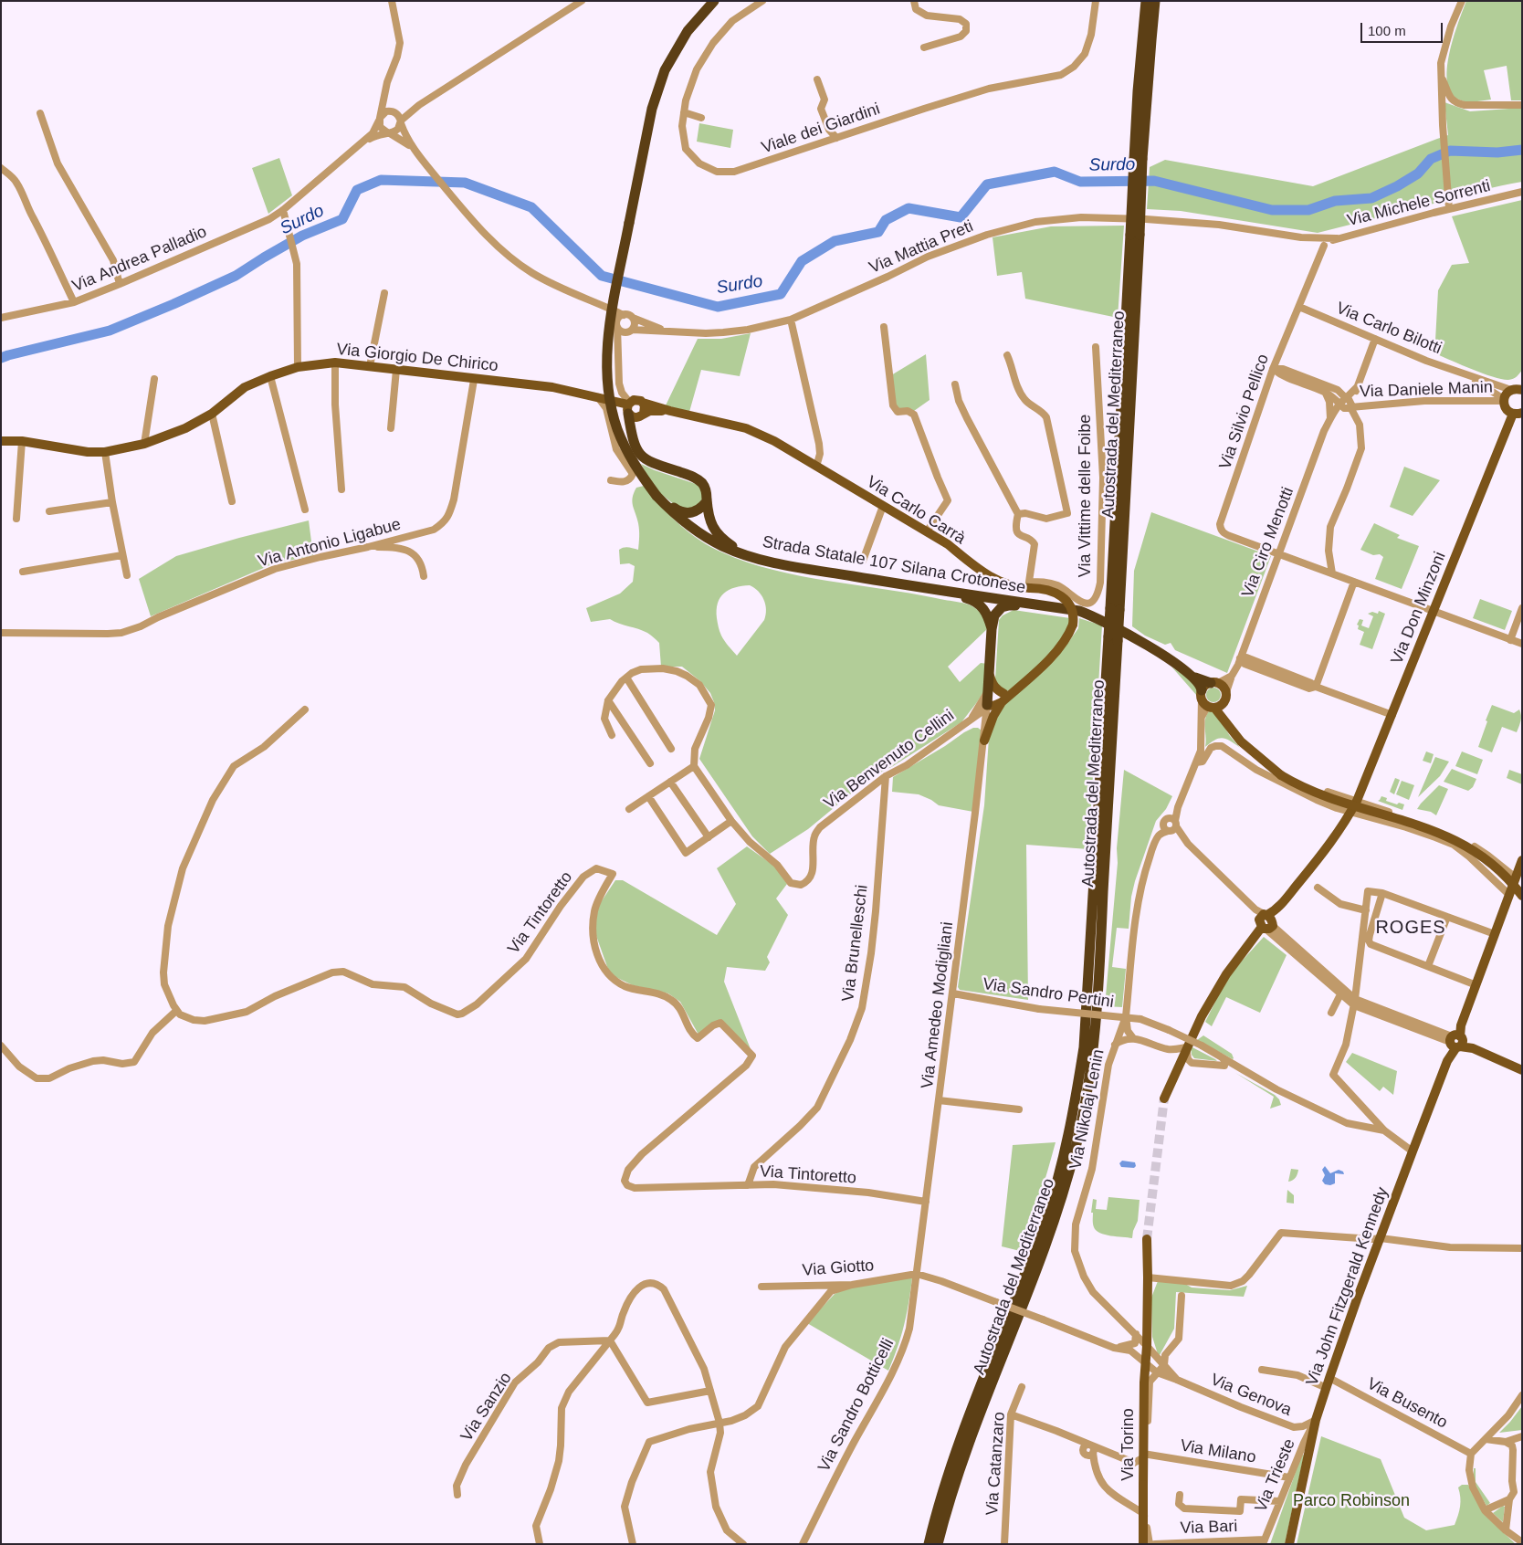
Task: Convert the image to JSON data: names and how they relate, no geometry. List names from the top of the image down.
{
  "streets": {
    "highway": ["Autostrada del Mediterraneo", "Strada Statale 107 Silana Crotonese"],
    "main road": [
      "Via Giorgio De Chirico",
      "Via Carlo Carrà",
      "Via Don Minzoni",
      "Via John Fitzgerald Kennedy",
      "Via Torino"
    ],
    "street": [
      "Viale dei Giardini",
      "Via Michele Sorrenti",
      "Via Mattia Preti",
      "Via Andrea Palladio",
      "Via Carlo Bilotti",
      "Via Daniele Manin",
      "Via Silvio Pellico",
      "Via Vittime delle Foibe",
      "Via Ciro Menotti",
      "Via Antonio Ligabue",
      "Via Benvenuto Cellini",
      "Via Tintoretto",
      "Via Brunelleschi",
      "Via Sandro Pertini",
      "Via Amedeo Modigliani",
      "Via Nikolaj Lenin",
      "Via Giotto",
      "Via Genova",
      "Via Busento",
      "Via Sandro Botticelli",
      "Via Sanzio",
      "Via Milano",
      "Via Catanzaro",
      "Via Trieste",
      "Via Bari"
    ]
  },
  "crossings": [
    ["Via Michele Sorrenti", "Via Mattia Preti"],
    ["Via Michele Sorrenti", "Via Silvio Pellico"],
    ["Via Mattia Preti", "Via Silvio Pellico"],
    ["Via Carlo Bilotti", "Via Daniele Manin"],
    ["Via Carlo Bilotti", "Via Silvio Pellico"],
    ["Via Giorgio De Chirico", "Via Carlo Carrà"],
    ["Via Giorgio De Chirico", "Via Antonio Ligabue"],
    ["Via Daniele Manin", "Via Ciro Menotti"],
    ["Via Silvio Pellico", "Via Ciro Menotti"],
    ["Via Vittime delle Foibe", "Via Carlo Carrà"],
    ["Via Carlo Carrà", "Via Benvenuto Cellini"],
    ["Via Carlo Carrà", "Via Amedeo Modigliani"],
    ["Via Ciro Menotti", "Strada Statale 107 Silana Crotonese"],
    ["Via Benvenuto Cellini", "Via Brunelleschi"],
    ["Via Benvenuto Cellini", "Via Amedeo Modigliani"],
    ["Via Tintoretto", "Via Brunelleschi"],
    ["Via Tintoretto", "Via Amedeo Modigliani"],
    ["Via Sandro Pertini", "Via Amedeo Modigliani"],
    ["Via Amedeo Modigliani", "Via Giotto"],
    ["Via Amedeo Modigliani", "Via Sandro Botticelli"],
    ["Via Nikolaj Lenin", "Via Genova"],
    ["Via Nikolaj Lenin", "Via Torino"],
    ["Via Giotto", "Via Sandro Botticelli"],
    ["Via John Fitzgerald Kennedy", "Via Genova"],
    ["Via John Fitzgerald Kennedy", "Via Busento"],
    ["Via John Fitzgerald Kennedy", "Via Trieste"],
    ["Via Genova", "Via Torino"],
    ["Via Genova", "Via Trieste"],
    ["Via Torino", "Via Milano"],
    ["Via Milano", "Via Trieste"],
    ["Via Trieste", "Via Bari"]
  ],
  "districts": ["ROGES"],
  "water": ["Surdo"],
  "parks": ["Parco Robinson"],
  "scale_bar": "100 m"
}
